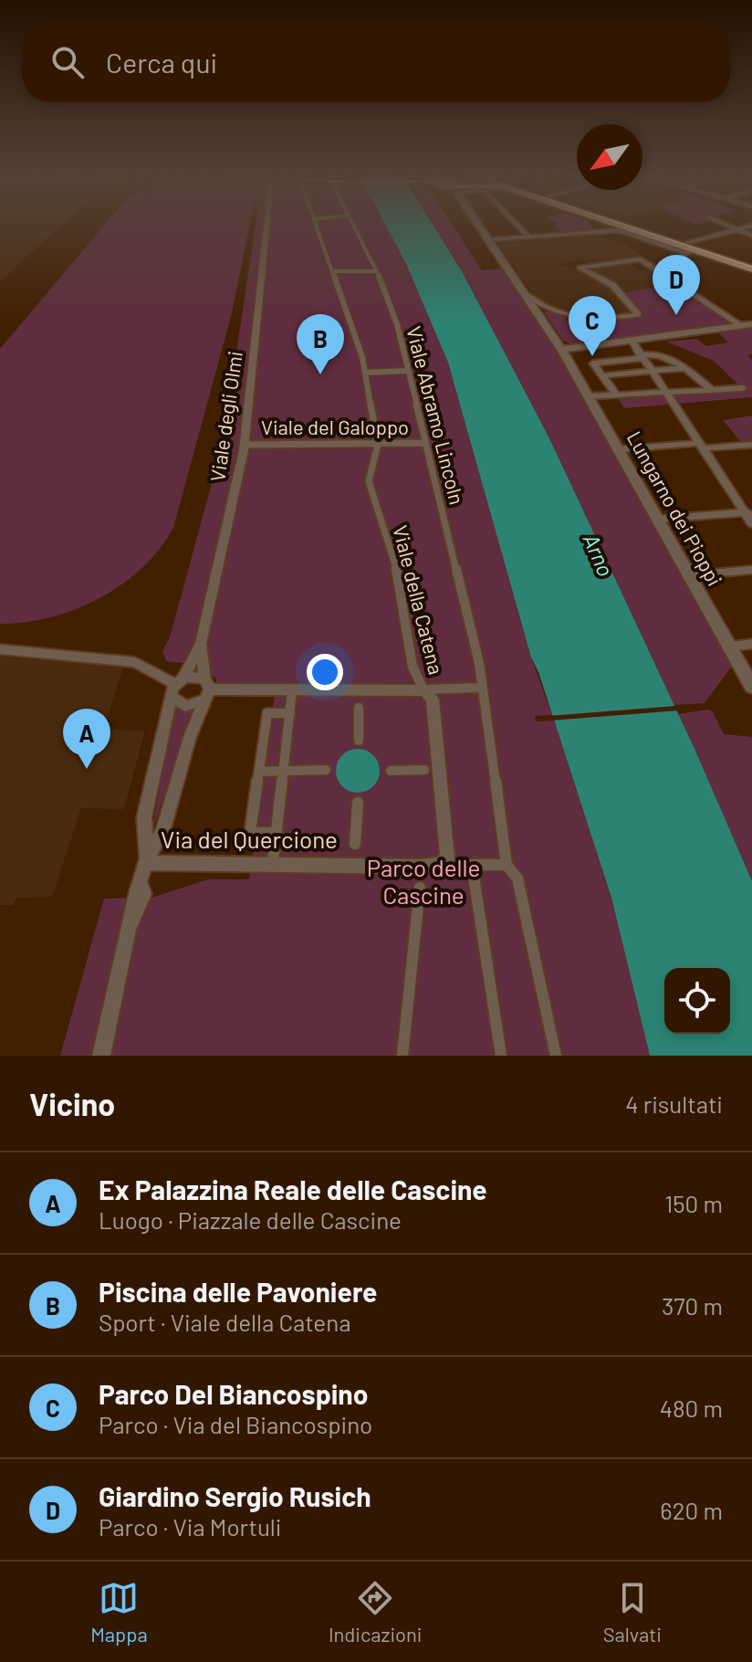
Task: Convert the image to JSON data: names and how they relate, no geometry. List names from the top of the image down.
{
  "streets": {
    "street": [
      "Viale Abramo Lincoln",
      "Viale degli Olmi",
      "Viale del Galoppo",
      "Lungarno dei Pioppi",
      "Viale della Catena",
      "Via del Quercione"
    ]
  },
  "crossings": [
    ["Viale Abramo Lincoln", "Viale del Galoppo"],
    ["Viale degli Olmi", "Viale del Galoppo"],
    ["Viale degli Olmi", "Via del Quercione"],
    ["Viale del Galoppo", "Viale della Catena"]
  ],
  "water": ["Arno"],
  "parks": ["Parco delle Cascine"],
  "north": "bottom left",
  "page": {
    "search": "Cerca qui",
    "pins": [
      "D",
      "C",
      "B",
      "A"
    ],
    "heading": ["Vicino", "4 risultati"],
    "list": [
      {
        "mark": "A",
        "name": "Ex Palazzina Reale delle Cascine",
        "note": "Luogo · Piazzale delle Cascine",
        "value": "150 m"
      },
      {
        "mark": "B",
        "name": "Piscina delle Pavoniere",
        "note": "Sport · Viale della Catena",
        "value": "370 m"
      },
      {
        "mark": "C",
        "name": "Parco Del Biancospino",
        "note": "Parco · Via del Biancospino",
        "value": "480 m"
      },
      {
        "mark": "D",
        "name": "Giardino Sergio Rusich",
        "note": "Parco · Via Mortuli",
        "value": "620 m"
      }
    ],
    "nav": ["Mappa", "Indicazioni", "Salvati"]
  }
}
